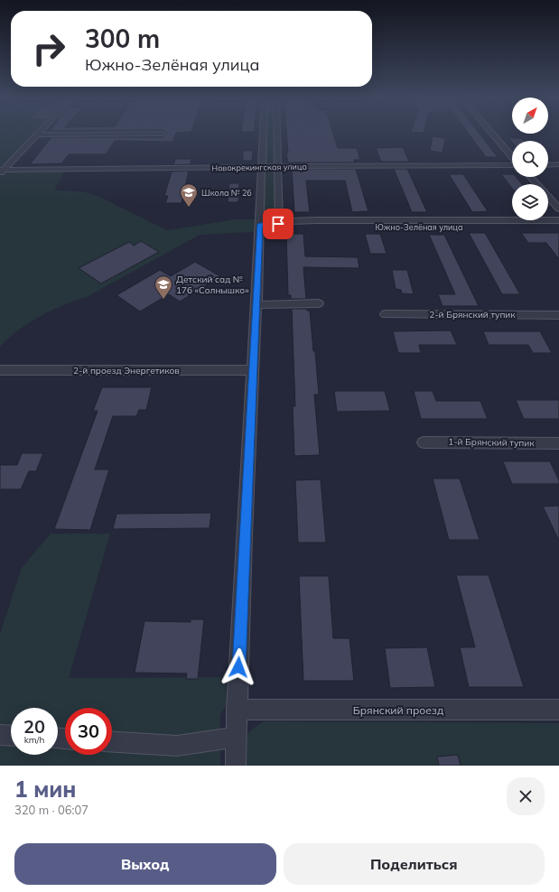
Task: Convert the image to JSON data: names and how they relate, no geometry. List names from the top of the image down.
{
  "streets": {
    "street": [
      "Новокрекингская улица",
      "Южно-Зелёная улица",
      "2-й Брянский тупик",
      "2-й проезд Энергетиков",
      "1-й Брянский тупик",
      "Брянский проезд"
    ]
  },
  "places": {
    "school or university": ["Школа № 26", "Детский сад № 176 «Солнышко»"]
  },
  "north": "top right",
  "page": {
    "turn": ["300 m", "Южно-Зелёная улица"],
    "speed": "20 km/h",
    "limit": "30",
    "heading": ["1 мин", "320 m · 06:07"],
    "buttons": ["Выход", "Поделиться"]
  }
}
